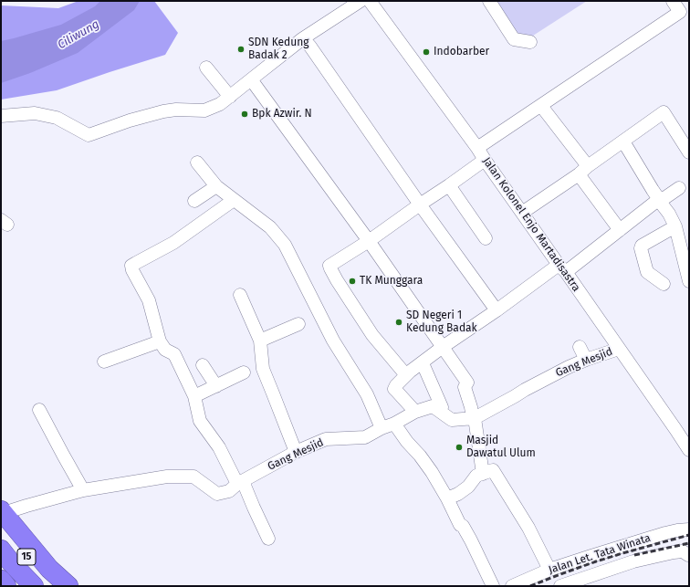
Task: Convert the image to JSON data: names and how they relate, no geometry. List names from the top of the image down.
{
  "streets": {
    "highway": ["15"],
    "street": ["Jalan Kolonel Enjo Martadisastra", "Gang Mesjid", "Jalan Let. Tata Winata"]
  },
  "crossings": [
    ["Jalan Kolonel Enjo Martadisastra", "Gang Mesjid"],
    ["Gang Mesjid", "15"]
  ],
  "water": ["Ciliwung"],
  "places": [
    "SDN Kedung Badak 2",
    "Indobarber",
    "Bpk Azwir. N",
    "TK Munggara",
    "SD Negeri 1 Kedung Badak",
    "Masjid Dawatul Ulum"
  ]
}
